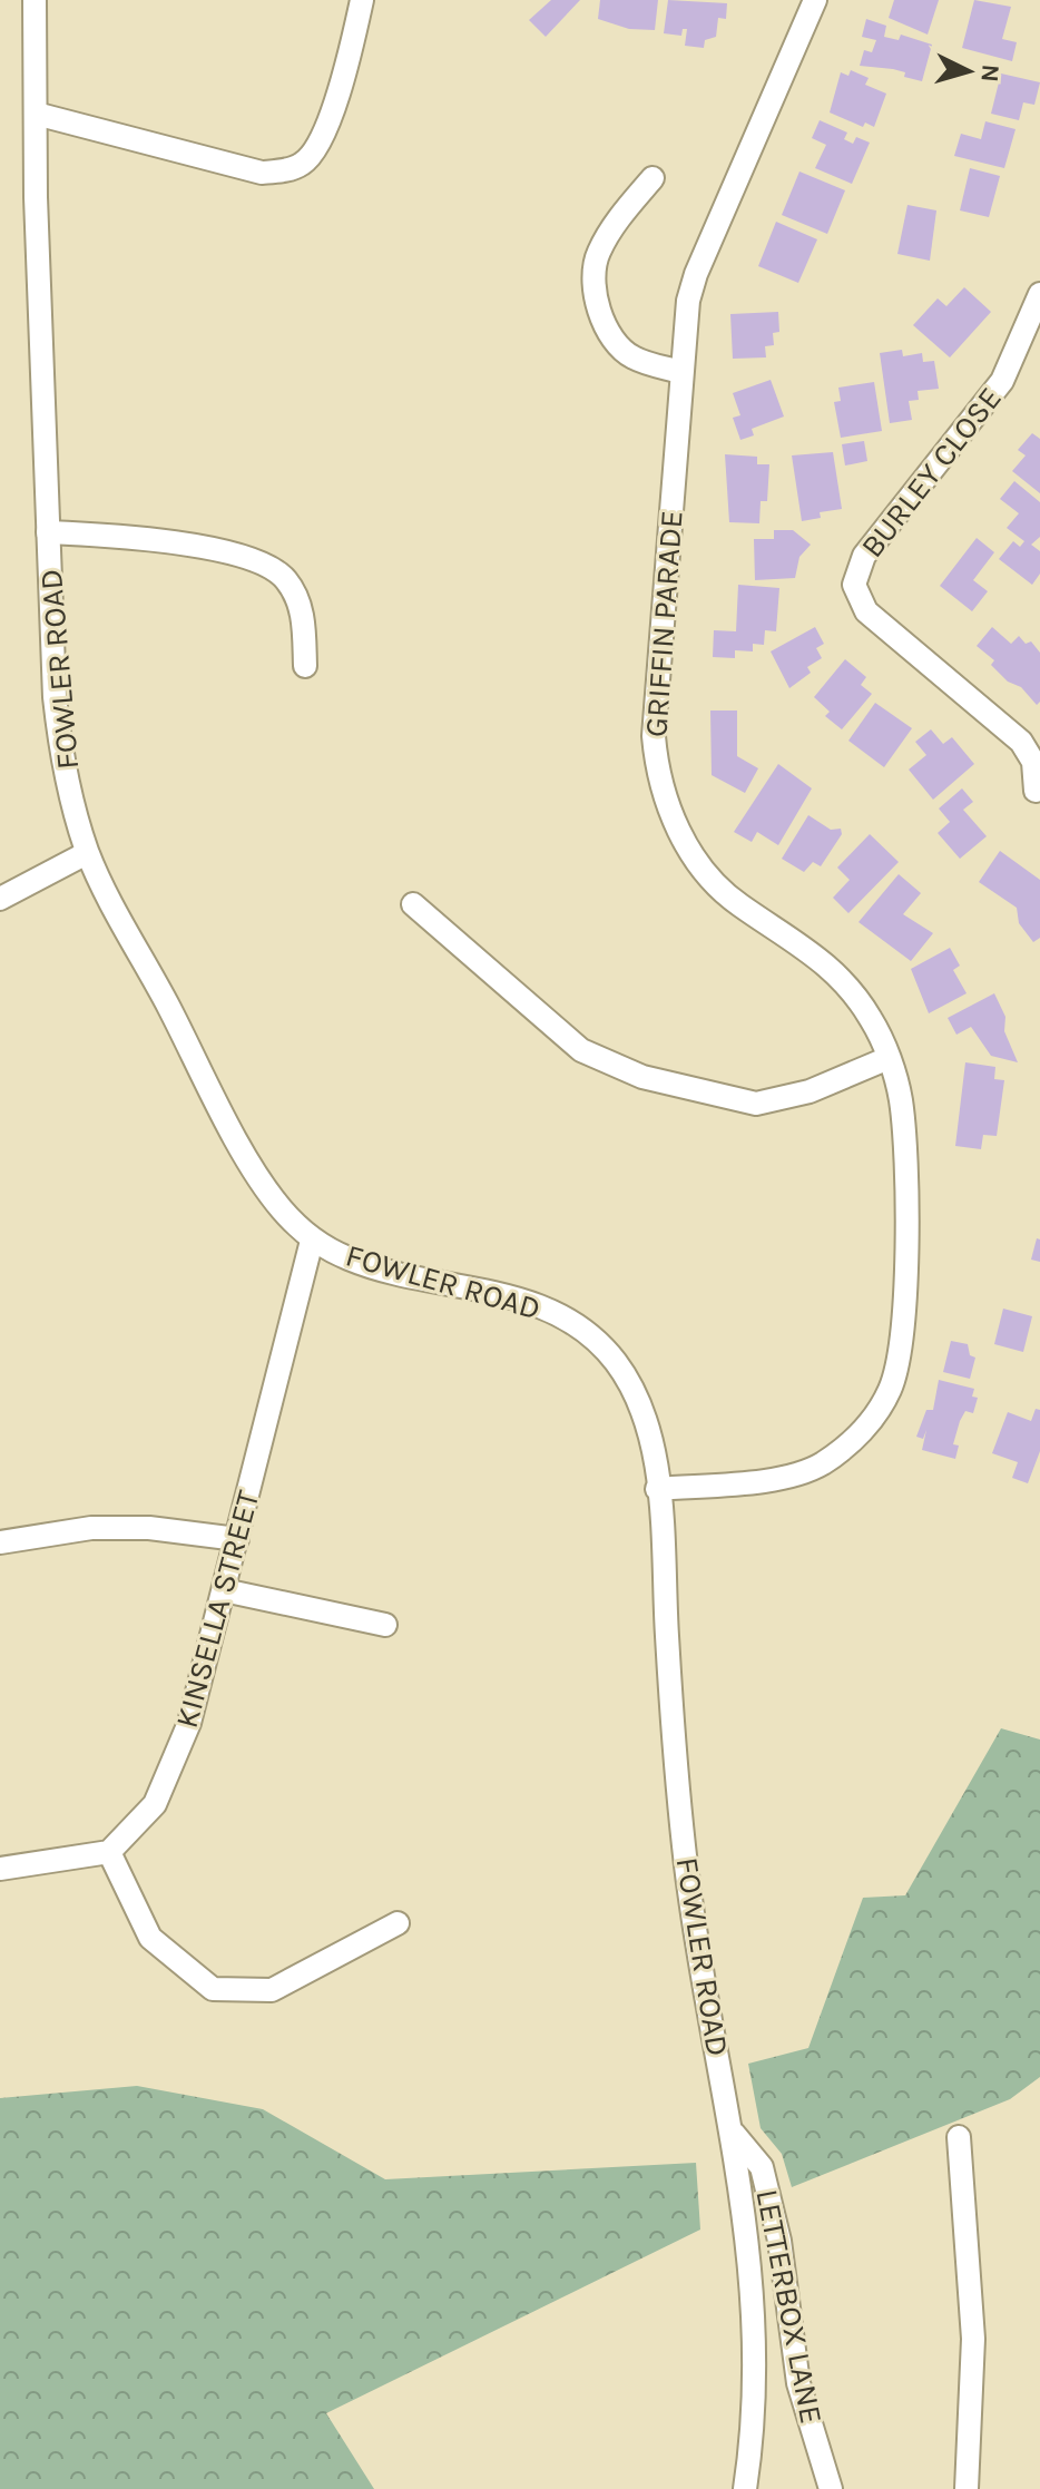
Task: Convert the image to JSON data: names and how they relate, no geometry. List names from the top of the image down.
{
  "streets": {
    "street": [
      "BURLEY CLOSE",
      "GRIFFIN PARADE",
      "FOWLER ROAD",
      "KINSELLA STREET",
      "LETTERBOX LANE"
    ]
  },
  "crossings": [
    ["GRIFFIN PARADE", "FOWLER ROAD"],
    ["FOWLER ROAD", "KINSELLA STREET"],
    ["FOWLER ROAD", "LETTERBOX LANE"]
  ],
  "north": "right"
}
